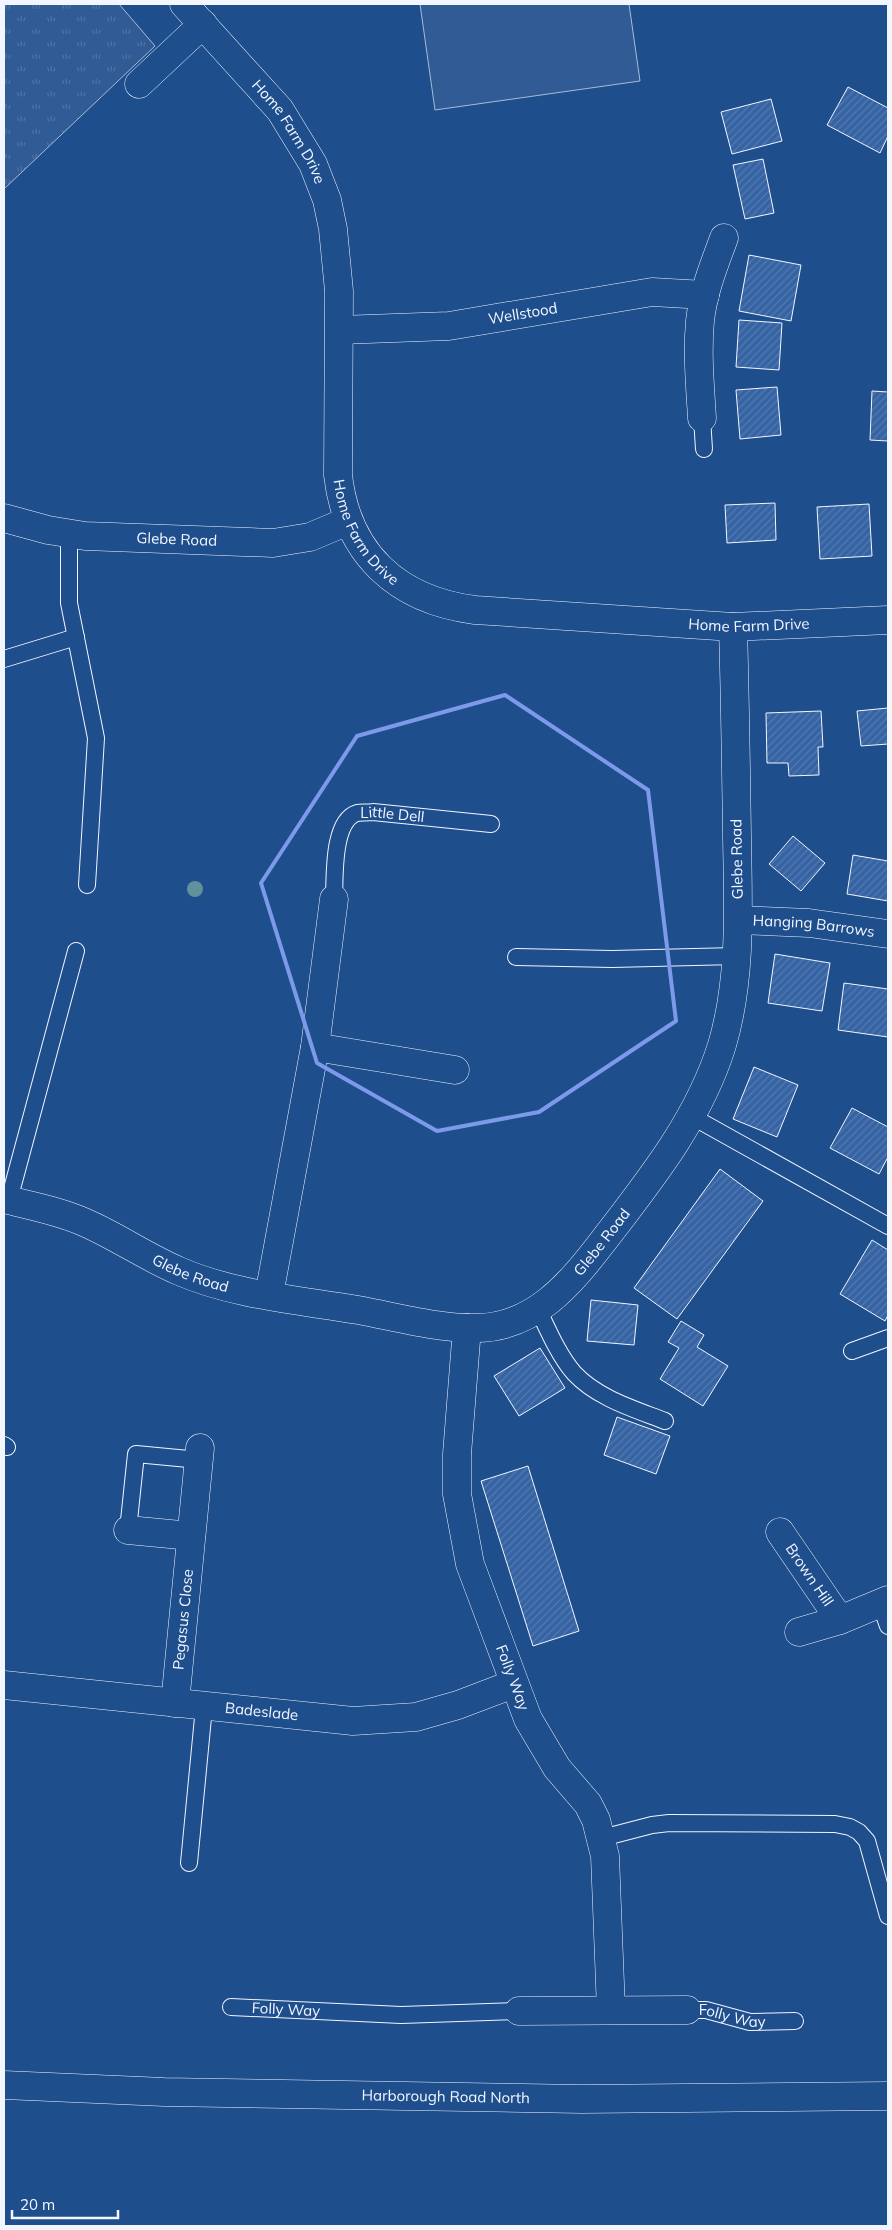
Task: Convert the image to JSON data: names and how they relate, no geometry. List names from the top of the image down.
{
  "streets": {
    "main road": [
      "Home Farm Drive",
      "Wellstood",
      "Glebe Road",
      "Hanging Barrows",
      "Brown Hill",
      "Pegasus Close",
      "Folly Way",
      "Badeslade",
      "Harborough Road North"
    ],
    "lane": ["Little Dell"]
  },
  "crossings": [
    ["Home Farm Drive", "Wellstood"],
    ["Home Farm Drive", "Glebe Road"],
    ["Glebe Road", "Hanging Barrows"],
    ["Glebe Road", "Folly Way"],
    ["Pegasus Close", "Badeslade"],
    ["Folly Way", "Badeslade"]
  ],
  "scale_bar": "20 m"
}
